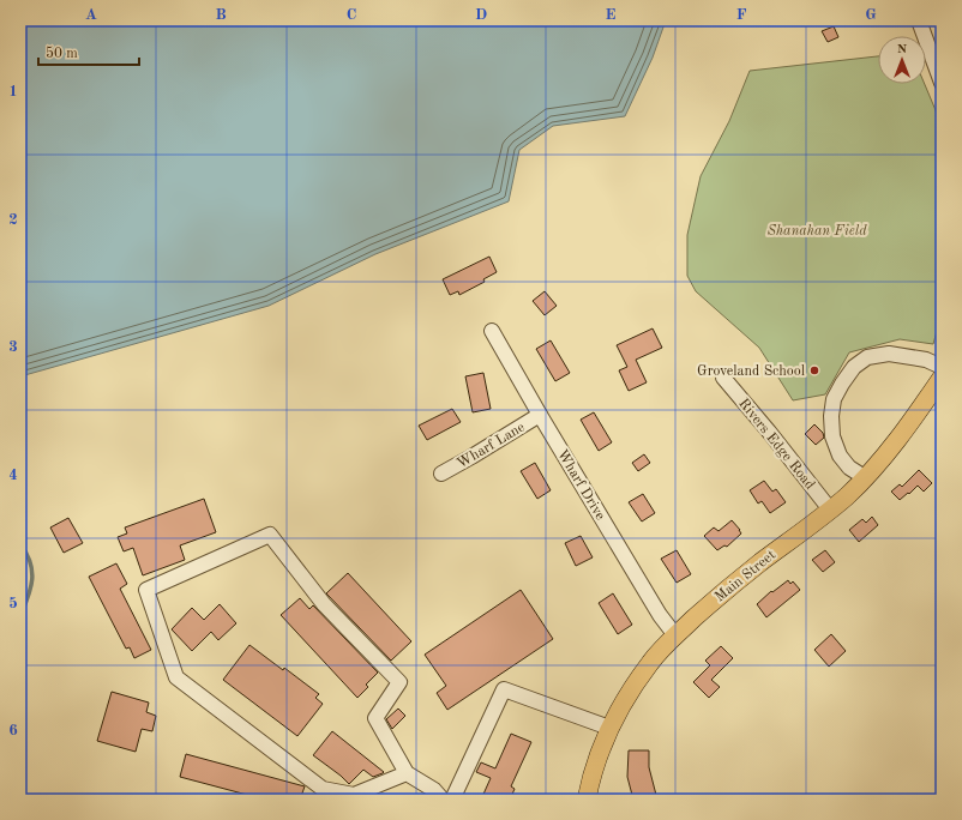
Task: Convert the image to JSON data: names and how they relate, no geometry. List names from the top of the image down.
{
  "streets": {
    "main road": ["Main Street"],
    "street": ["Rivers Edge Road", "Wharf Lane", "Wharf Drive"]
  },
  "crossings": [
    ["Rivers Edge Road", "Main Street"],
    ["Wharf Lane", "Wharf Drive"],
    ["Wharf Drive", "Main Street"]
  ],
  "parks": ["Shanahan Field"],
  "places": ["Groveland School"],
  "scale_bar": "50 m",
  "north": "top",
  "grid": {
    "columns": [
      "A",
      "B",
      "C",
      "D",
      "E",
      "F",
      "G"
    ],
    "rows": [
      "1",
      "2",
      "3",
      "4",
      "5",
      "6"
    ]
  }
}
